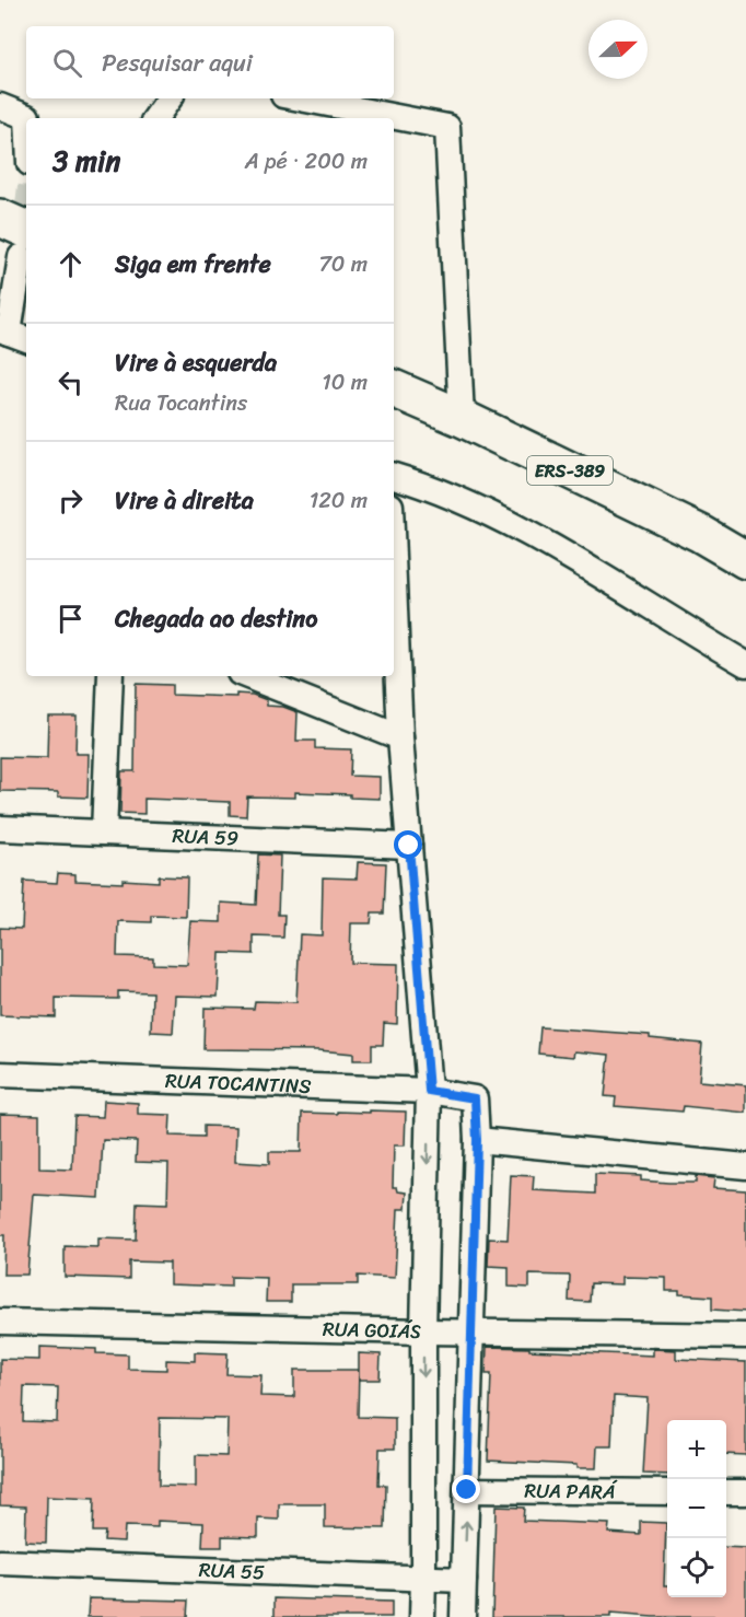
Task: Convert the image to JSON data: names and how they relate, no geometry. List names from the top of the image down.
{
  "streets": {
    "main road": ["ERS-389"],
    "street": [
      "RUA 59",
      "RUA TOCANTINS",
      "RUA GOIÁS",
      "RUA PARÁ",
      "RUA 55"
    ]
  },
  "north": "right",
  "page": {
    "search": "Pesquisar aqui",
    "heading": ["3 min", "A pé · 200 m"],
    "list": [
      ["Siga em frente", "70 m"],
      ["Vire à esquerda", "Rua Tocantins", "10 m"],
      ["Vire à direita", "120 m"],
      "Chegada ao destino"
    ],
    "map_buttons": ["+", "−"]
  }
}
